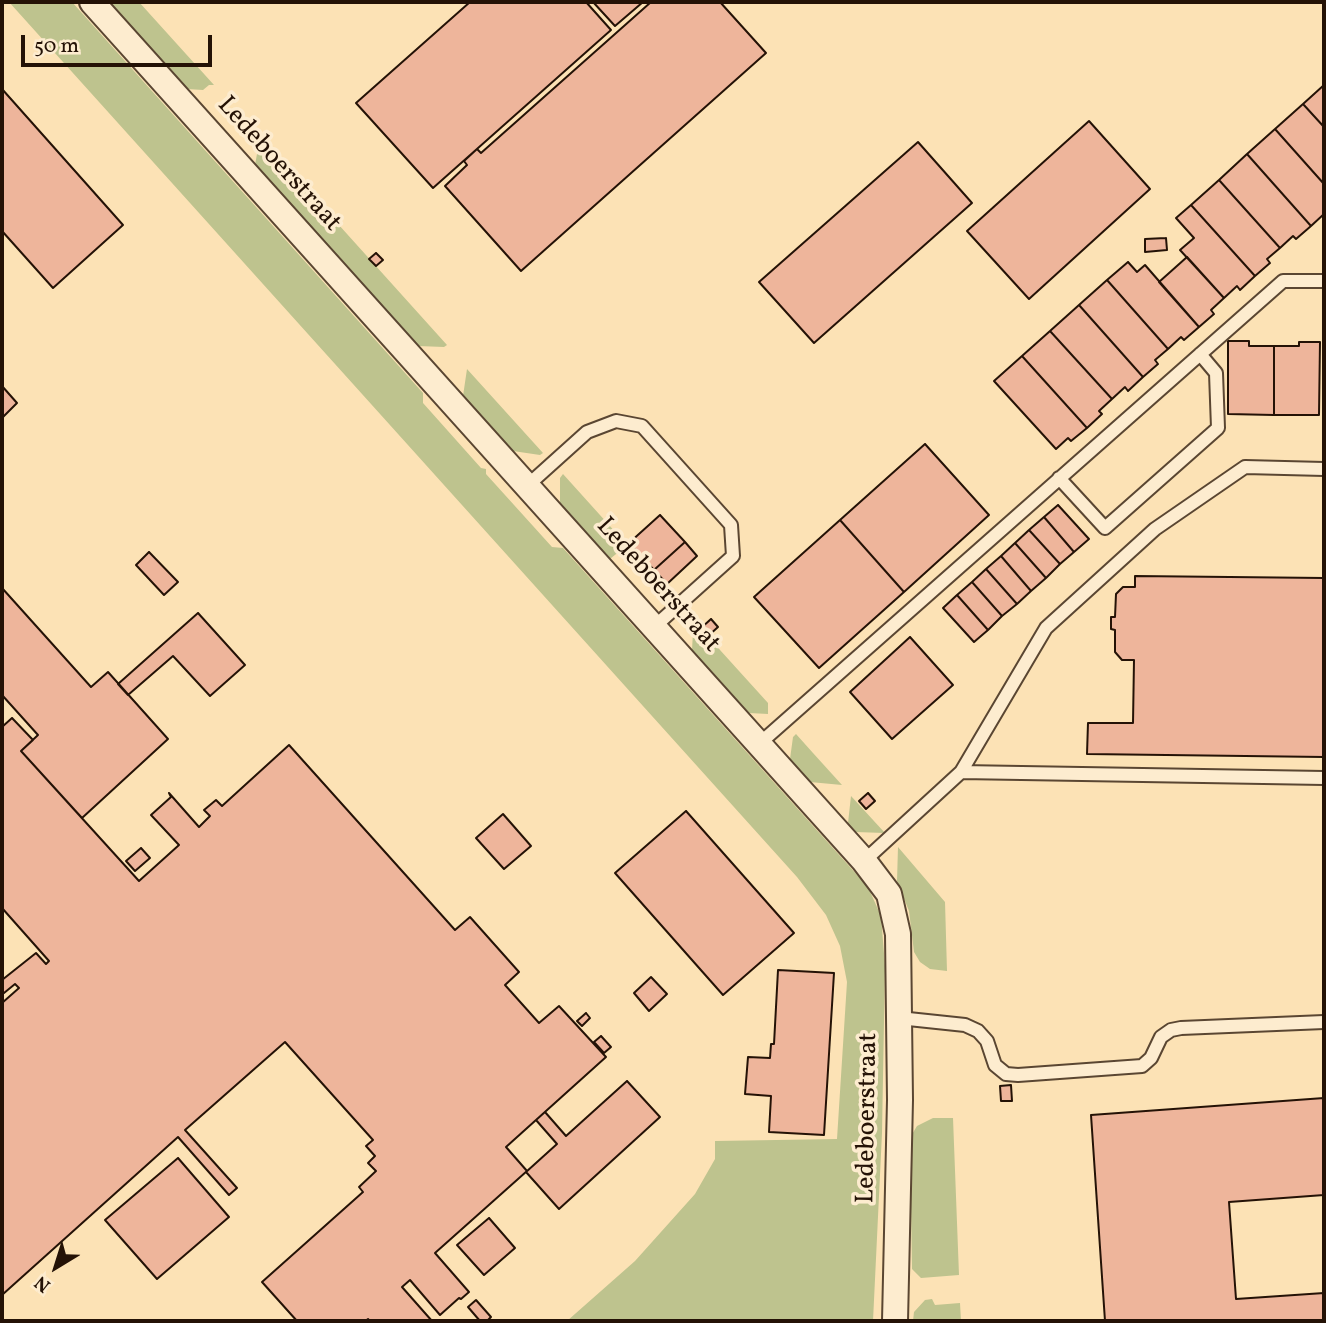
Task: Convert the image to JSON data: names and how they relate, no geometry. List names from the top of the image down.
{
  "streets": {
    "street": ["Ledeboerstraat"]
  },
  "scale_bar": "50 m",
  "north": "bottom left"
}
